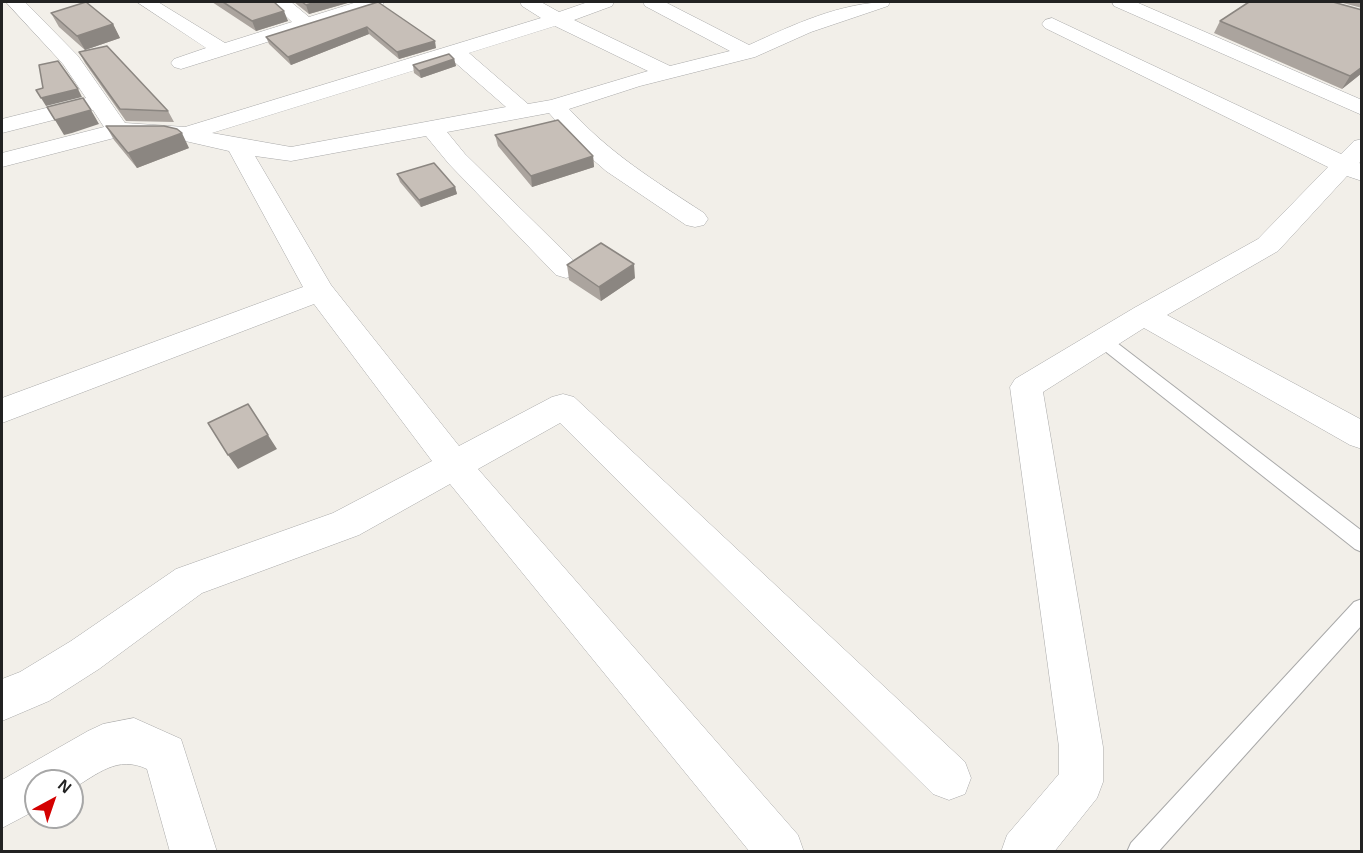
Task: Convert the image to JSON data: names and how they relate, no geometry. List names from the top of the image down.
{
  "north": "top right"
}
